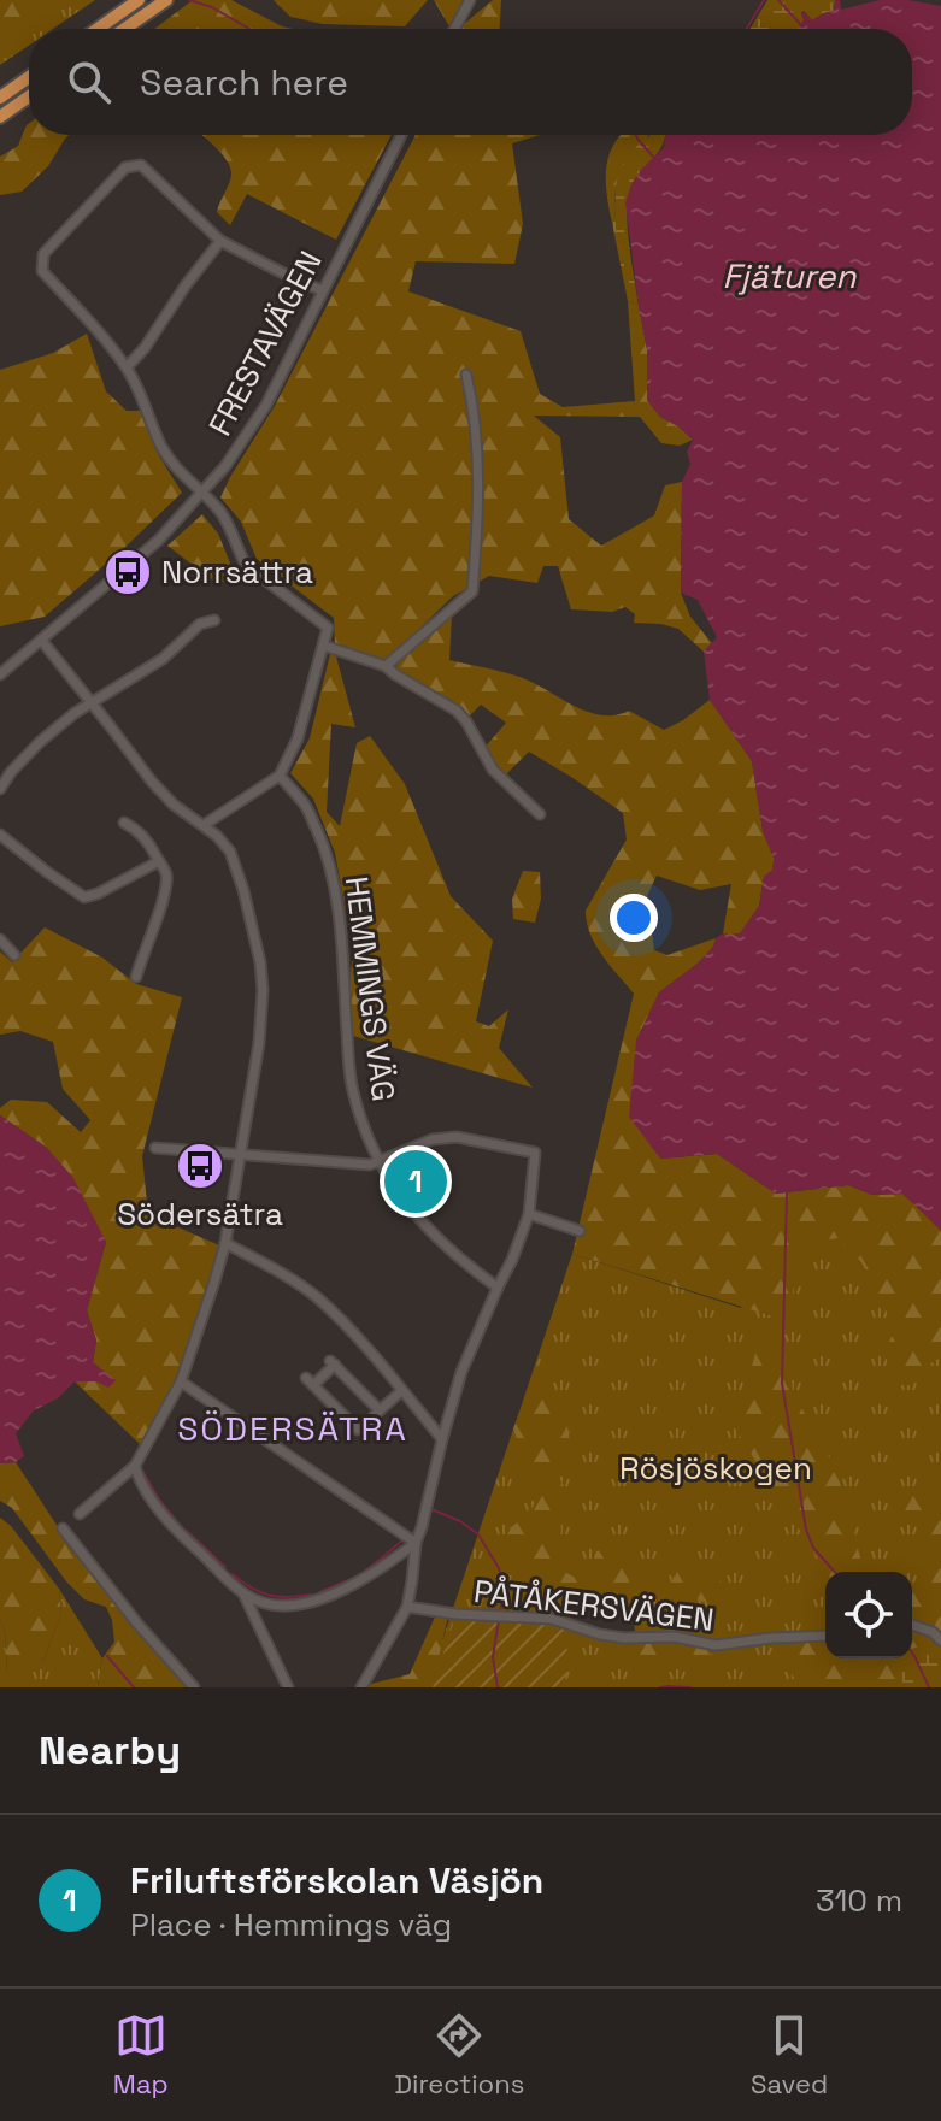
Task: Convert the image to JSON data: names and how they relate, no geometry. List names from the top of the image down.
{
  "streets": {
    "street": ["FRESTAVÄGEN", "HEMMINGS VÄG", "PÅTÅKERSVÄGEN"]
  },
  "districts": ["SÖDERSÄTRA"],
  "water": ["Fjäturen"],
  "parks": ["Rösjöskogen"],
  "places": {
    "bus stop": ["Norrsättra", "Södersätra"]
  },
  "page": {
    "search": "Search here",
    "pins": "1",
    "heading": "Nearby",
    "list": [
      {
        "mark": "1",
        "name": "Friluftsförskolan Väsjön",
        "note": "Place · Hemmings väg",
        "value": "310 m"
      }
    ],
    "nav": ["Map", "Directions", "Saved"]
  }
}
